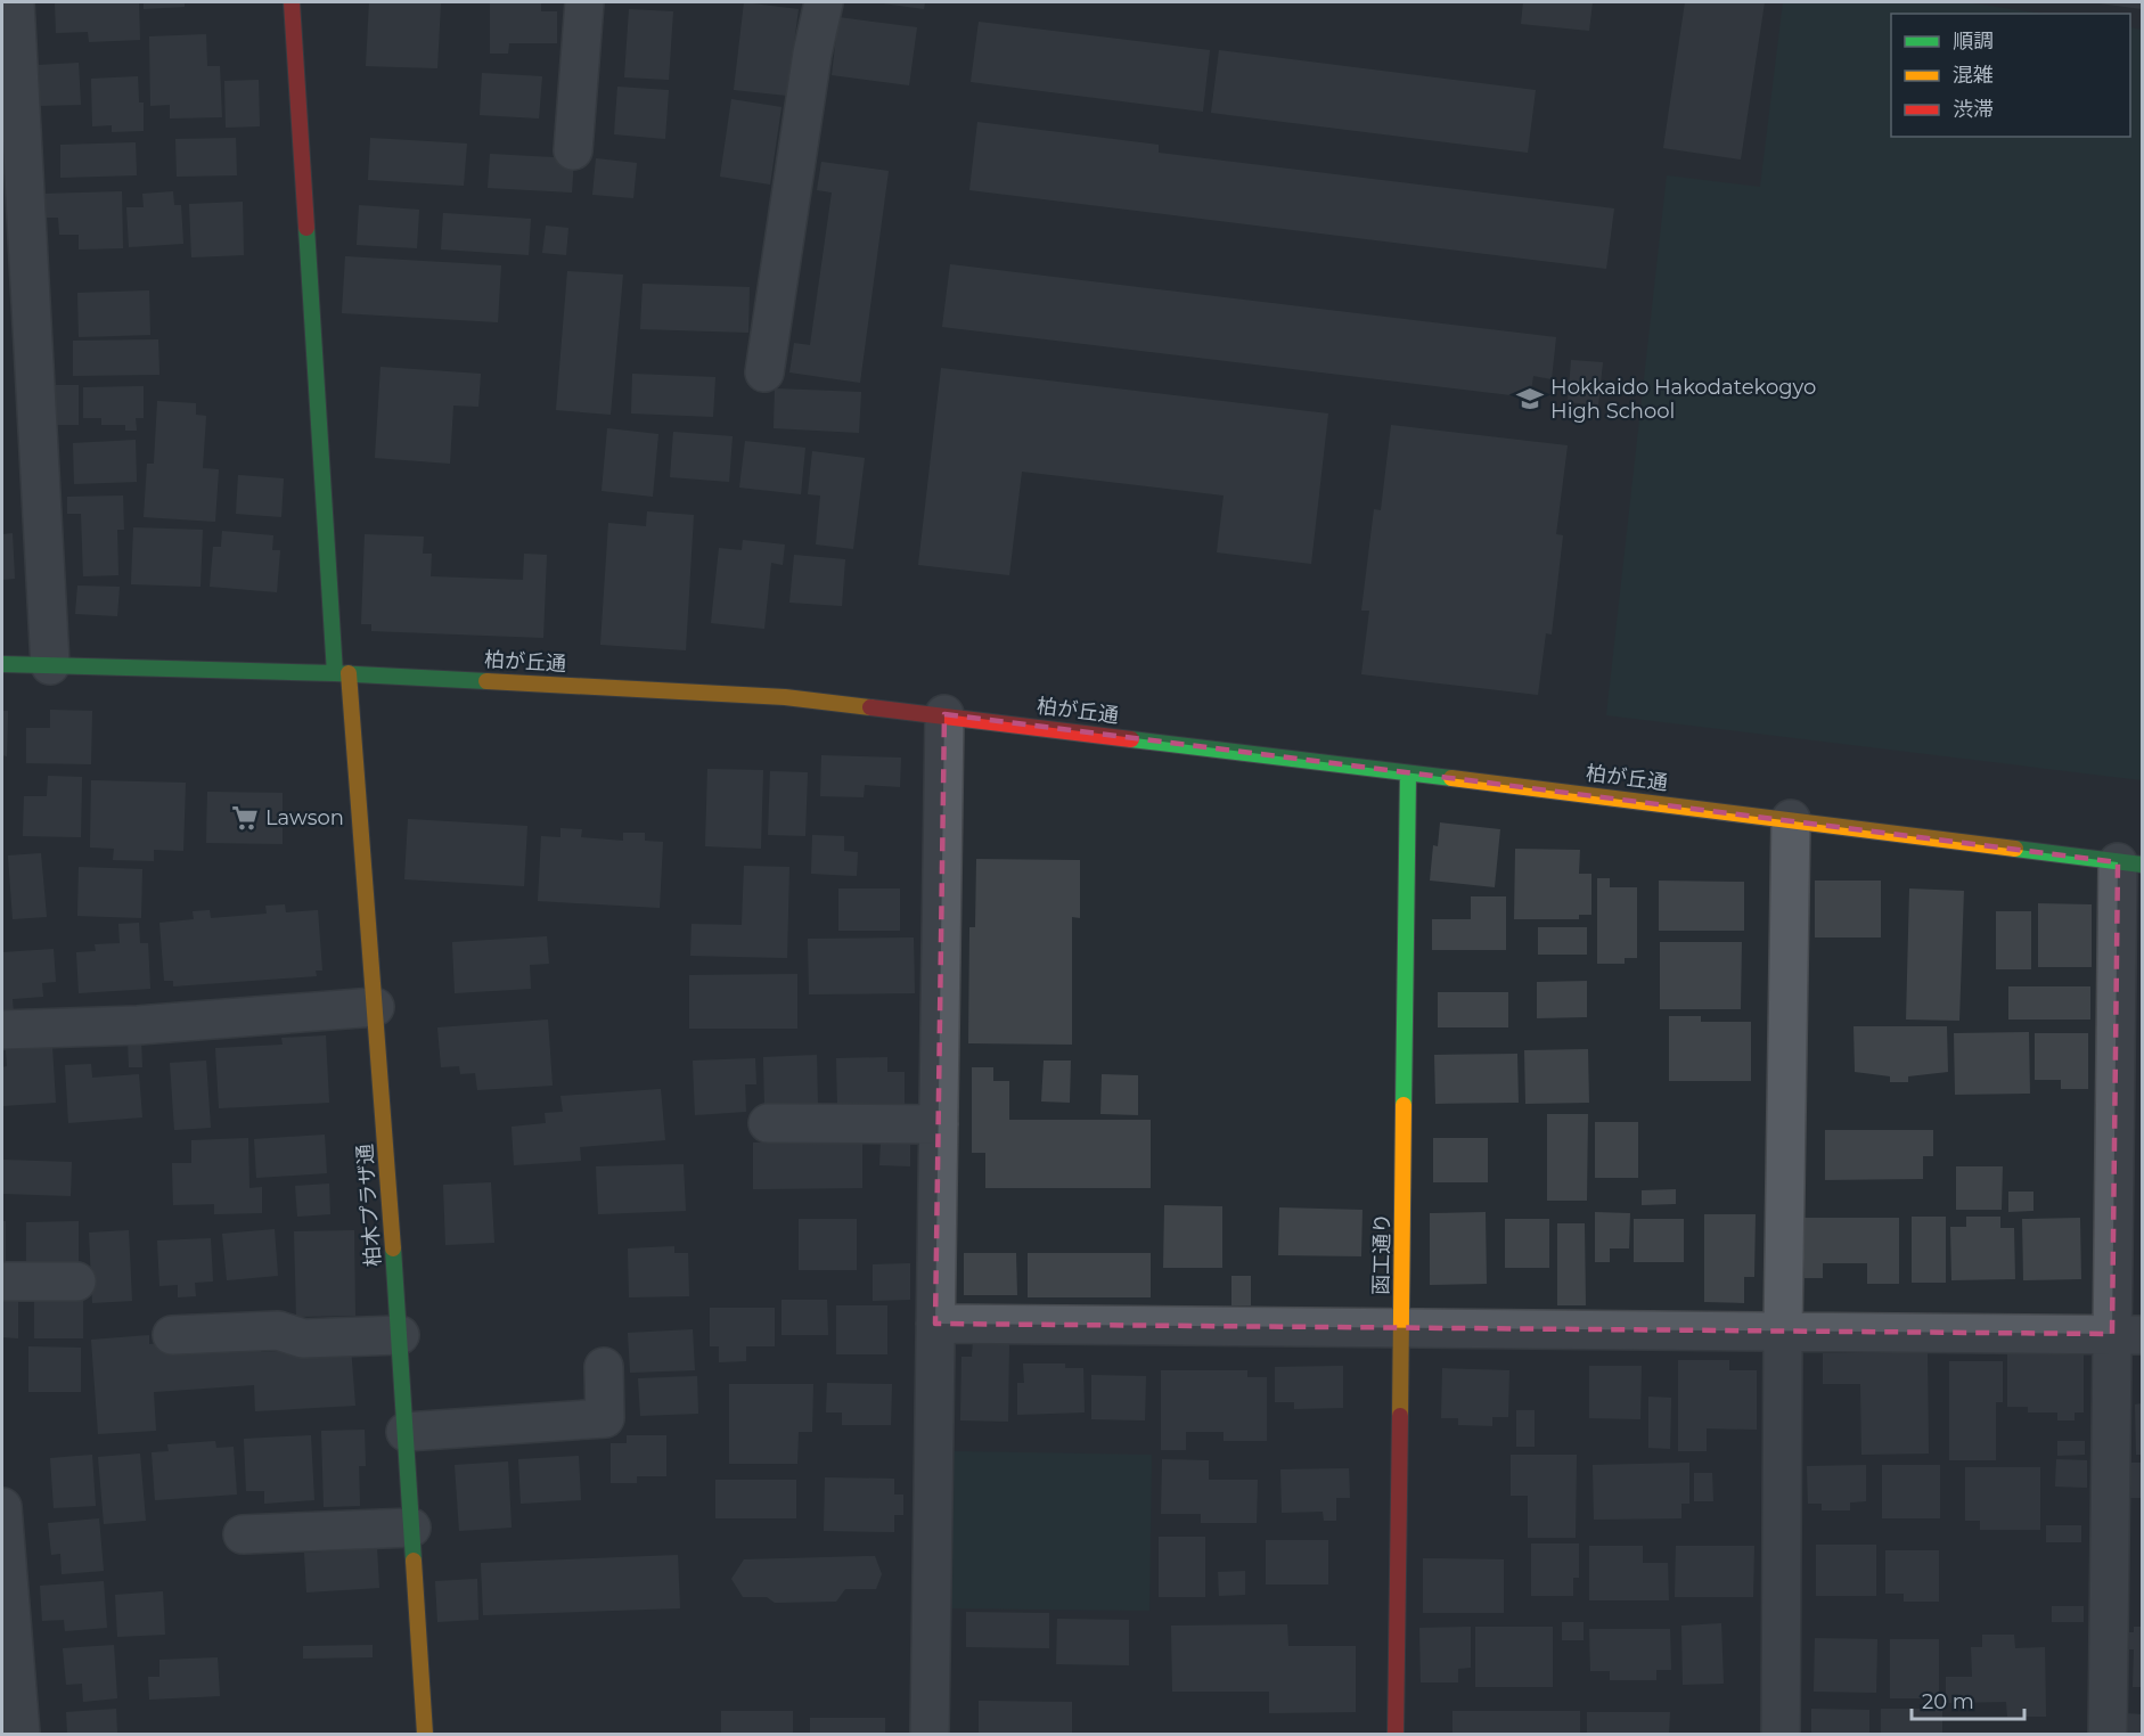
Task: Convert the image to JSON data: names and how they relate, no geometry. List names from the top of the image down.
{
  "streets": {
    "street": ["柏が丘通", "柏木プラザ通", "函工通り"]
  },
  "crossings": [
    ["柏が丘通", "柏木プラザ通"],
    ["柏が丘通", "函工通り"]
  ],
  "places": {
    "school or university": ["Hokkaido Hakodatekogyo High School"],
    "supermarket": ["Lawson"]
  },
  "legend": ["順調", "混雑", "渋滞"],
  "scale_bar": "20 m"
}
